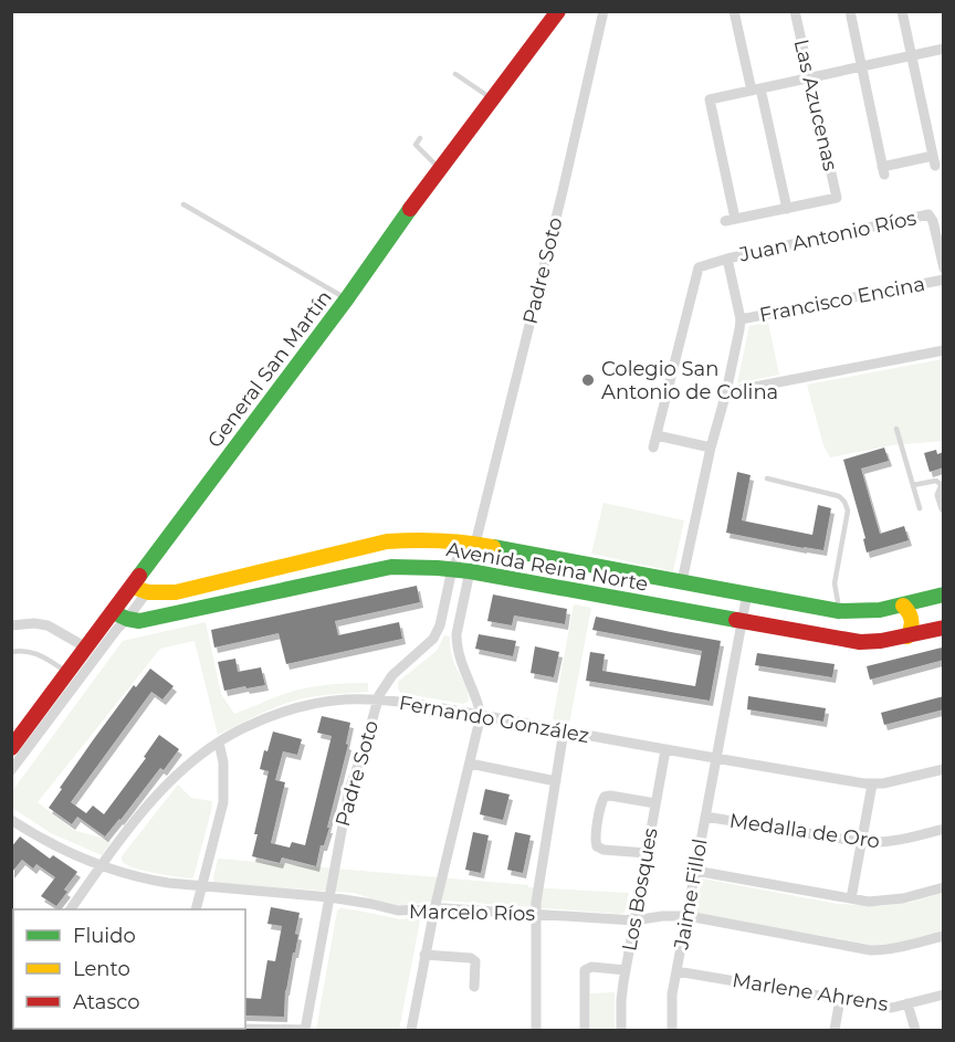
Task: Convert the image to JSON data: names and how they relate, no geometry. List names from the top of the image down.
{
  "streets": {
    "street": [
      "Las Azucenas",
      "Juan Antonio Ríos",
      "Padre Soto",
      "Francisco Encina",
      "General San Martín",
      "Avenida Reina Norte",
      "Fernando González",
      "Medalla de Oro",
      "Los Bosques",
      "Jaime Fillol",
      "Marcelo Ríos",
      "Marlene Ahrens"
    ]
  },
  "crossings": [
    ["Padre Soto", "Avenida Reina Norte"],
    ["Padre Soto", "Fernando González"],
    ["Padre Soto", "Marcelo Ríos"],
    ["General San Martín", "Avenida Reina Norte"],
    ["Fernando González", "Los Bosques"],
    ["Fernando González", "Jaime Fillol"],
    ["Fernando González", "Marcelo Ríos"],
    ["Medalla de Oro", "Jaime Fillol"],
    ["Los Bosques", "Marcelo Ríos"],
    ["Jaime Fillol", "Marcelo Ríos"],
    ["Jaime Fillol", "Marlene Ahrens"]
  ],
  "places": ["Colegio San Antonio de Colina"],
  "legend": ["Fluido", "Lento", "Atasco"]
}
